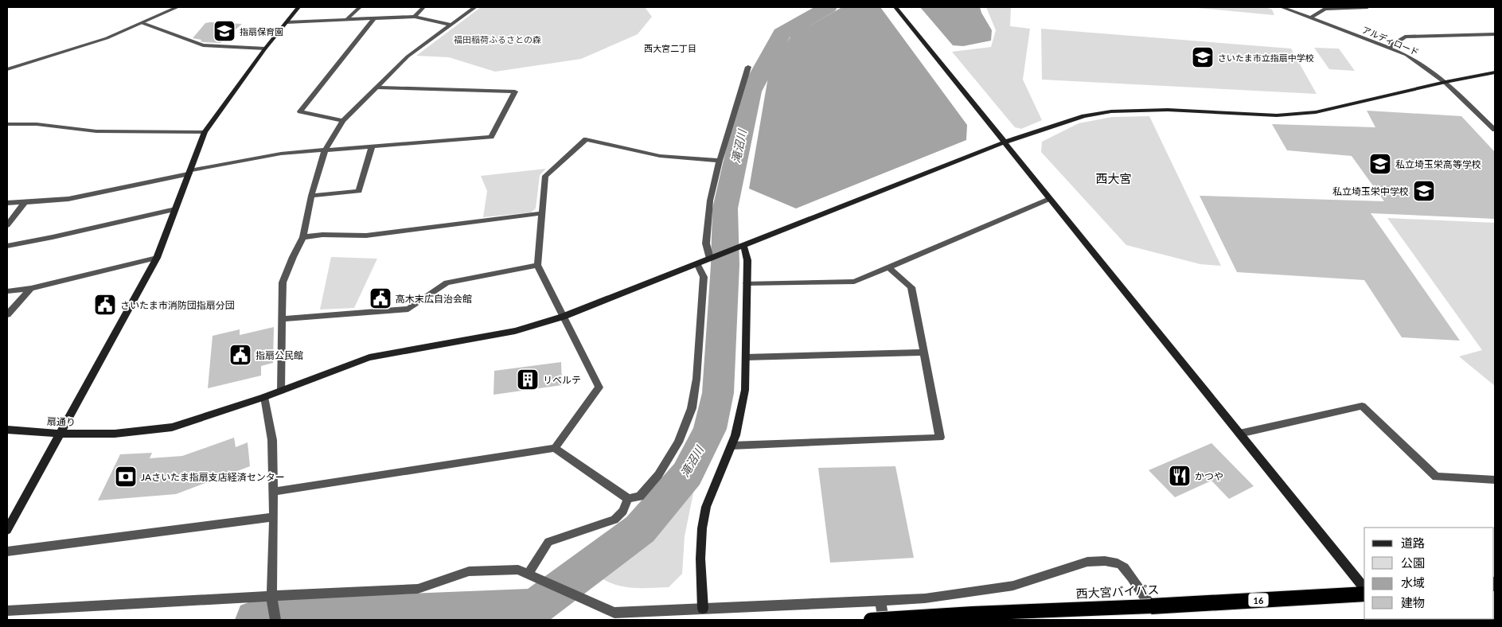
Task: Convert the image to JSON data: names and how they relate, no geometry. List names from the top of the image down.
{
  "streets": {
    "highway": ["西大宮バイパス", "16"],
    "street": ["アルディロード", "扇通り"]
  },
  "crossings": [
    ["アルディロード", "扇通り"]
  ],
  "districts": ["西大宮二丁目", "西大宮"],
  "water": ["滝沼川"],
  "parks": ["福田稲荷ふるさとの森"],
  "places": {
    "school or university": [
      "指扇保育園",
      "さいたま市立指扇中学校",
      "私立埼玉栄高等学校",
      "私立埼玉栄中学校"
    ],
    "public building": ["高木末広自治会館", "さいたま市消防団指扇分団", "指扇公民館"],
    "building": ["リベルテ"],
    "restaurant": ["かつや"],
    "bank": ["JAさいたま指扇支店経済センター"]
  },
  "legend": [
    "道路",
    "公園",
    "水域",
    "建物"
  ]
}
